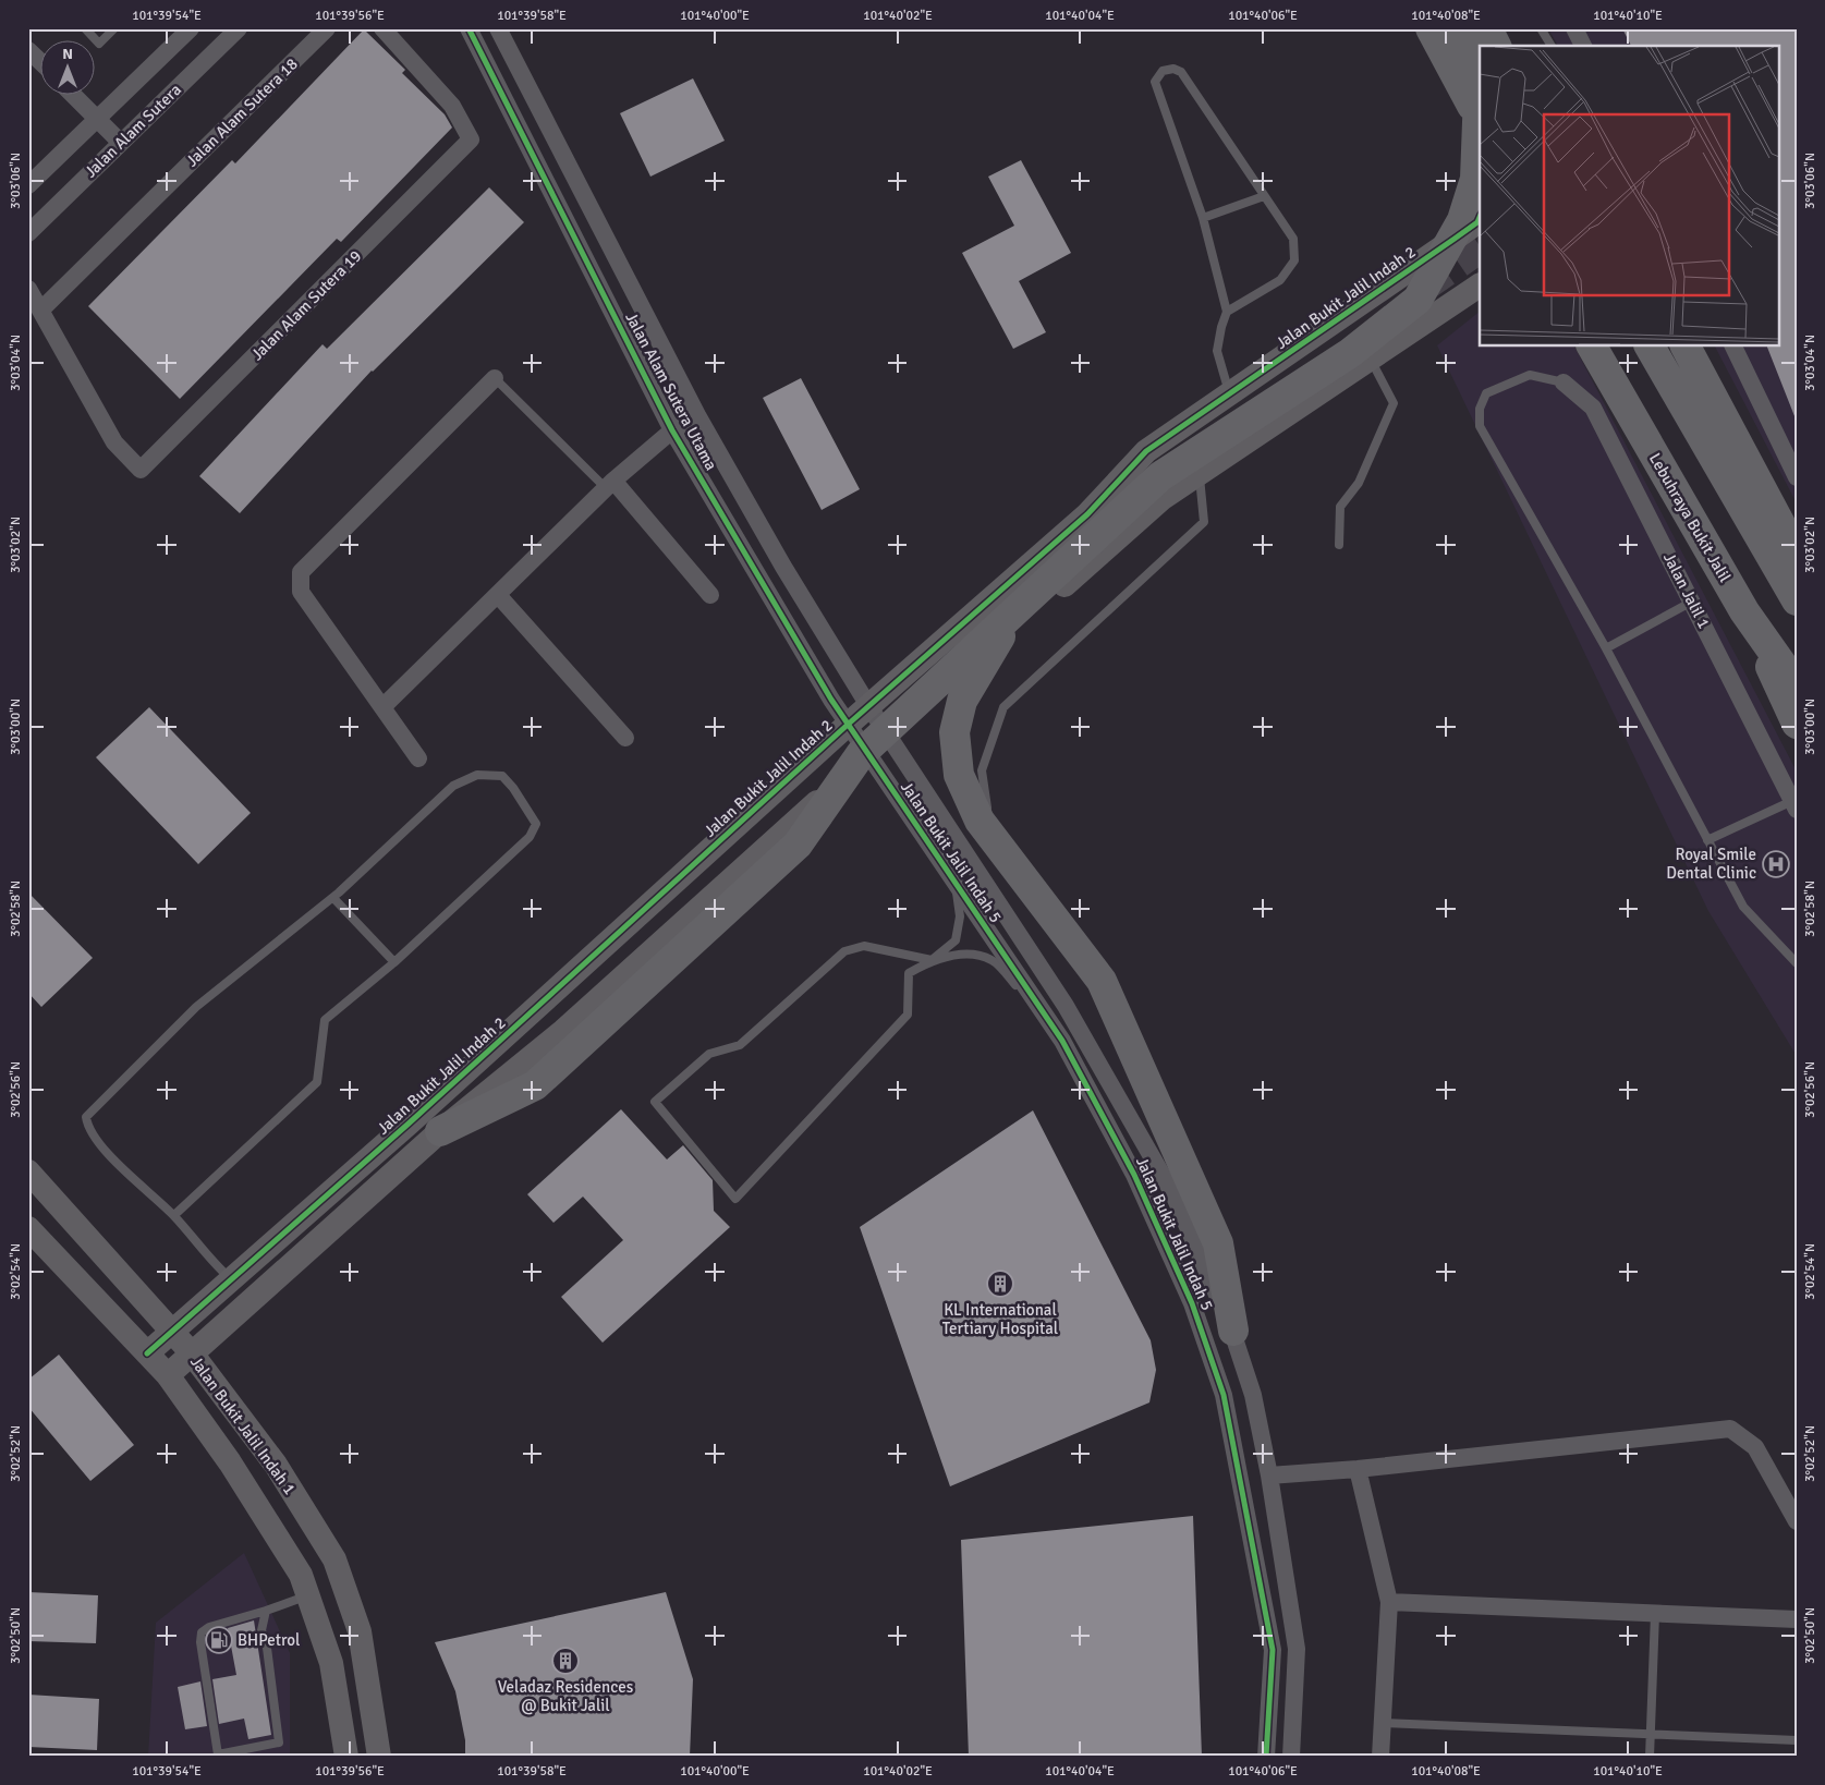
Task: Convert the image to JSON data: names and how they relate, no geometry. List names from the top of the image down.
{
  "streets": {
    "highway": ["Lebuhraya Bukit Jalil"],
    "street": [
      "Jalan Alam Sutera 18",
      "Jalan Alam Sutera",
      "Jalan Bukit Jalil Indah 2",
      "Jalan Alam Sutera 19",
      "Jalan Alam Sutera Utama",
      "Jalan Jalil 1",
      "Jalan Bukit Jalil Indah 5",
      "Jalan Bukit Jalil Indah 1"
    ]
  },
  "crossings": [
    ["Jalan Alam Sutera 18", "Jalan Alam Sutera 19"],
    ["Jalan Bukit Jalil Indah 2", "Jalan Alam Sutera Utama"],
    ["Jalan Bukit Jalil Indah 2", "Jalan Bukit Jalil Indah 1"],
    ["Jalan Alam Sutera Utama", "Jalan Bukit Jalil Indah 5"]
  ],
  "places": {
    "hospital": ["Royal Smile Dental Clinic"],
    "building": ["KL International Tertiary Hospital", "Veladaz Residences @ Bukit Jalil"],
    "fuel station": ["BHPetrol"]
  },
  "north": "top",
  "coordinates": [
    "101°39'54\"E",
    "101°39'56\"E",
    "101°39'58\"E",
    "101°40'00\"E",
    "101°40'02\"E",
    "101°40'04\"E",
    "101°40'06\"E",
    "101°40'08\"E",
    "101°40'10\"E",
    "3°03'06\"N",
    "3°03'04\"N",
    "3°03'02\"N",
    "3°03'00\"N",
    "3°02'58\"N",
    "3°02'56\"N",
    "3°02'54\"N",
    "3°02'52\"N",
    "3°02'50\"N"
  ]
}
